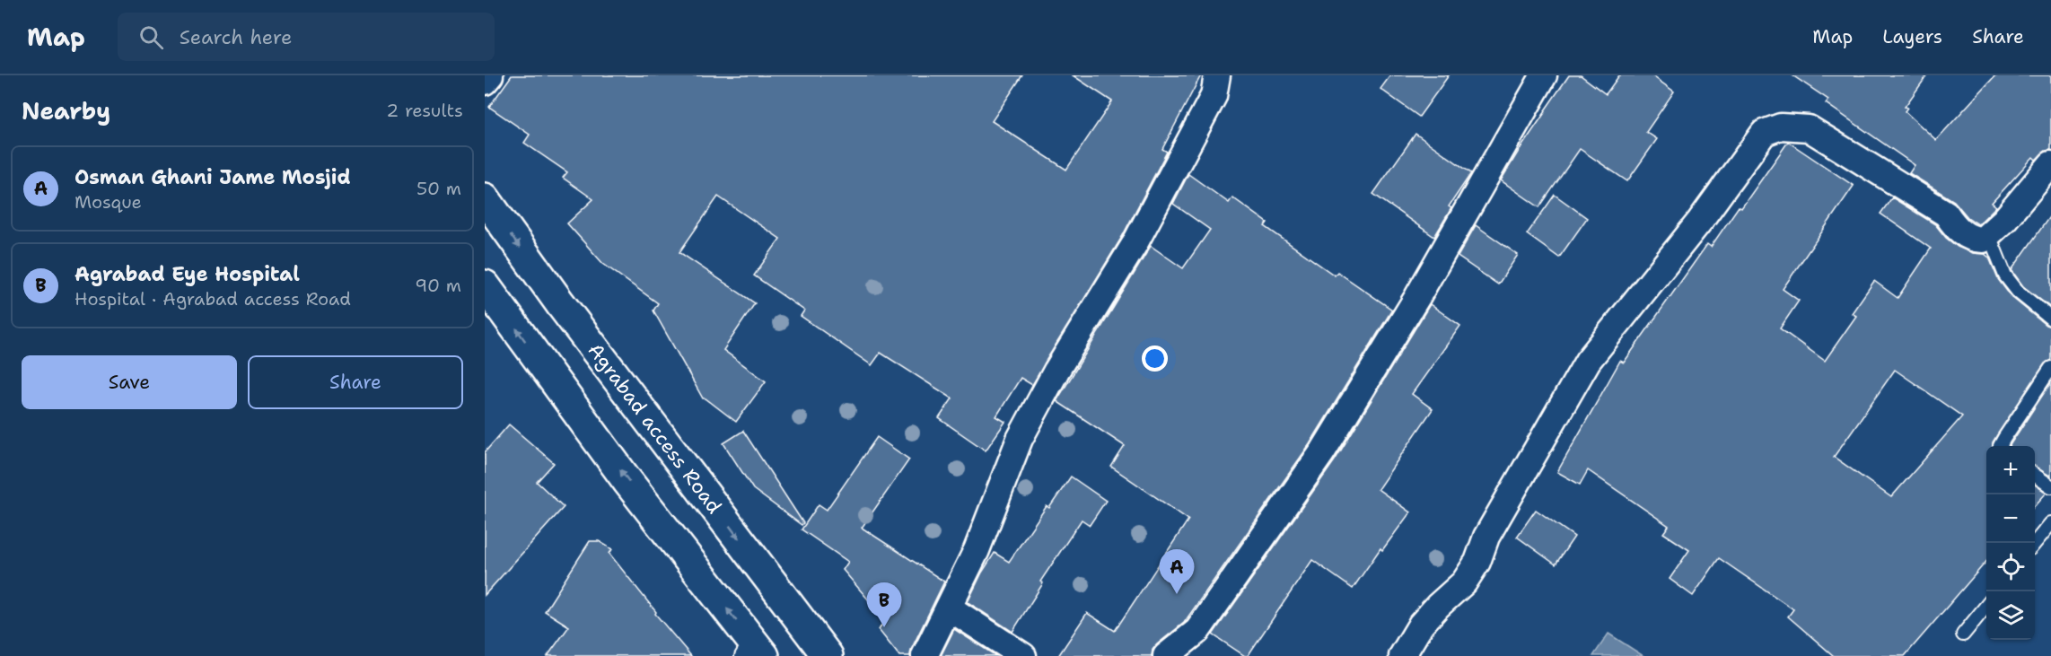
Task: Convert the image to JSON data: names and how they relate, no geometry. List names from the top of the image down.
{
  "streets": {
    "main road": ["Agrabad access Road"]
  },
  "page": {
    "header": "Map",
    "search": "Search here",
    "nav": ["Map", "Layers", "Share"],
    "heading": ["Nearby", "2 results"],
    "list": [
      {
        "mark": "A",
        "name": "Osman Ghani Jame Mosjid",
        "note": "Mosque",
        "value": "50 m"
      },
      {
        "mark": "B",
        "name": "Agrabad Eye Hospital",
        "note": "Hospital · Agrabad access Road",
        "value": "90 m"
      }
    ],
    "buttons": ["Save", "Share"],
    "map_buttons": ["+", "−"],
    "pins": ["A", "B"]
  }
}
